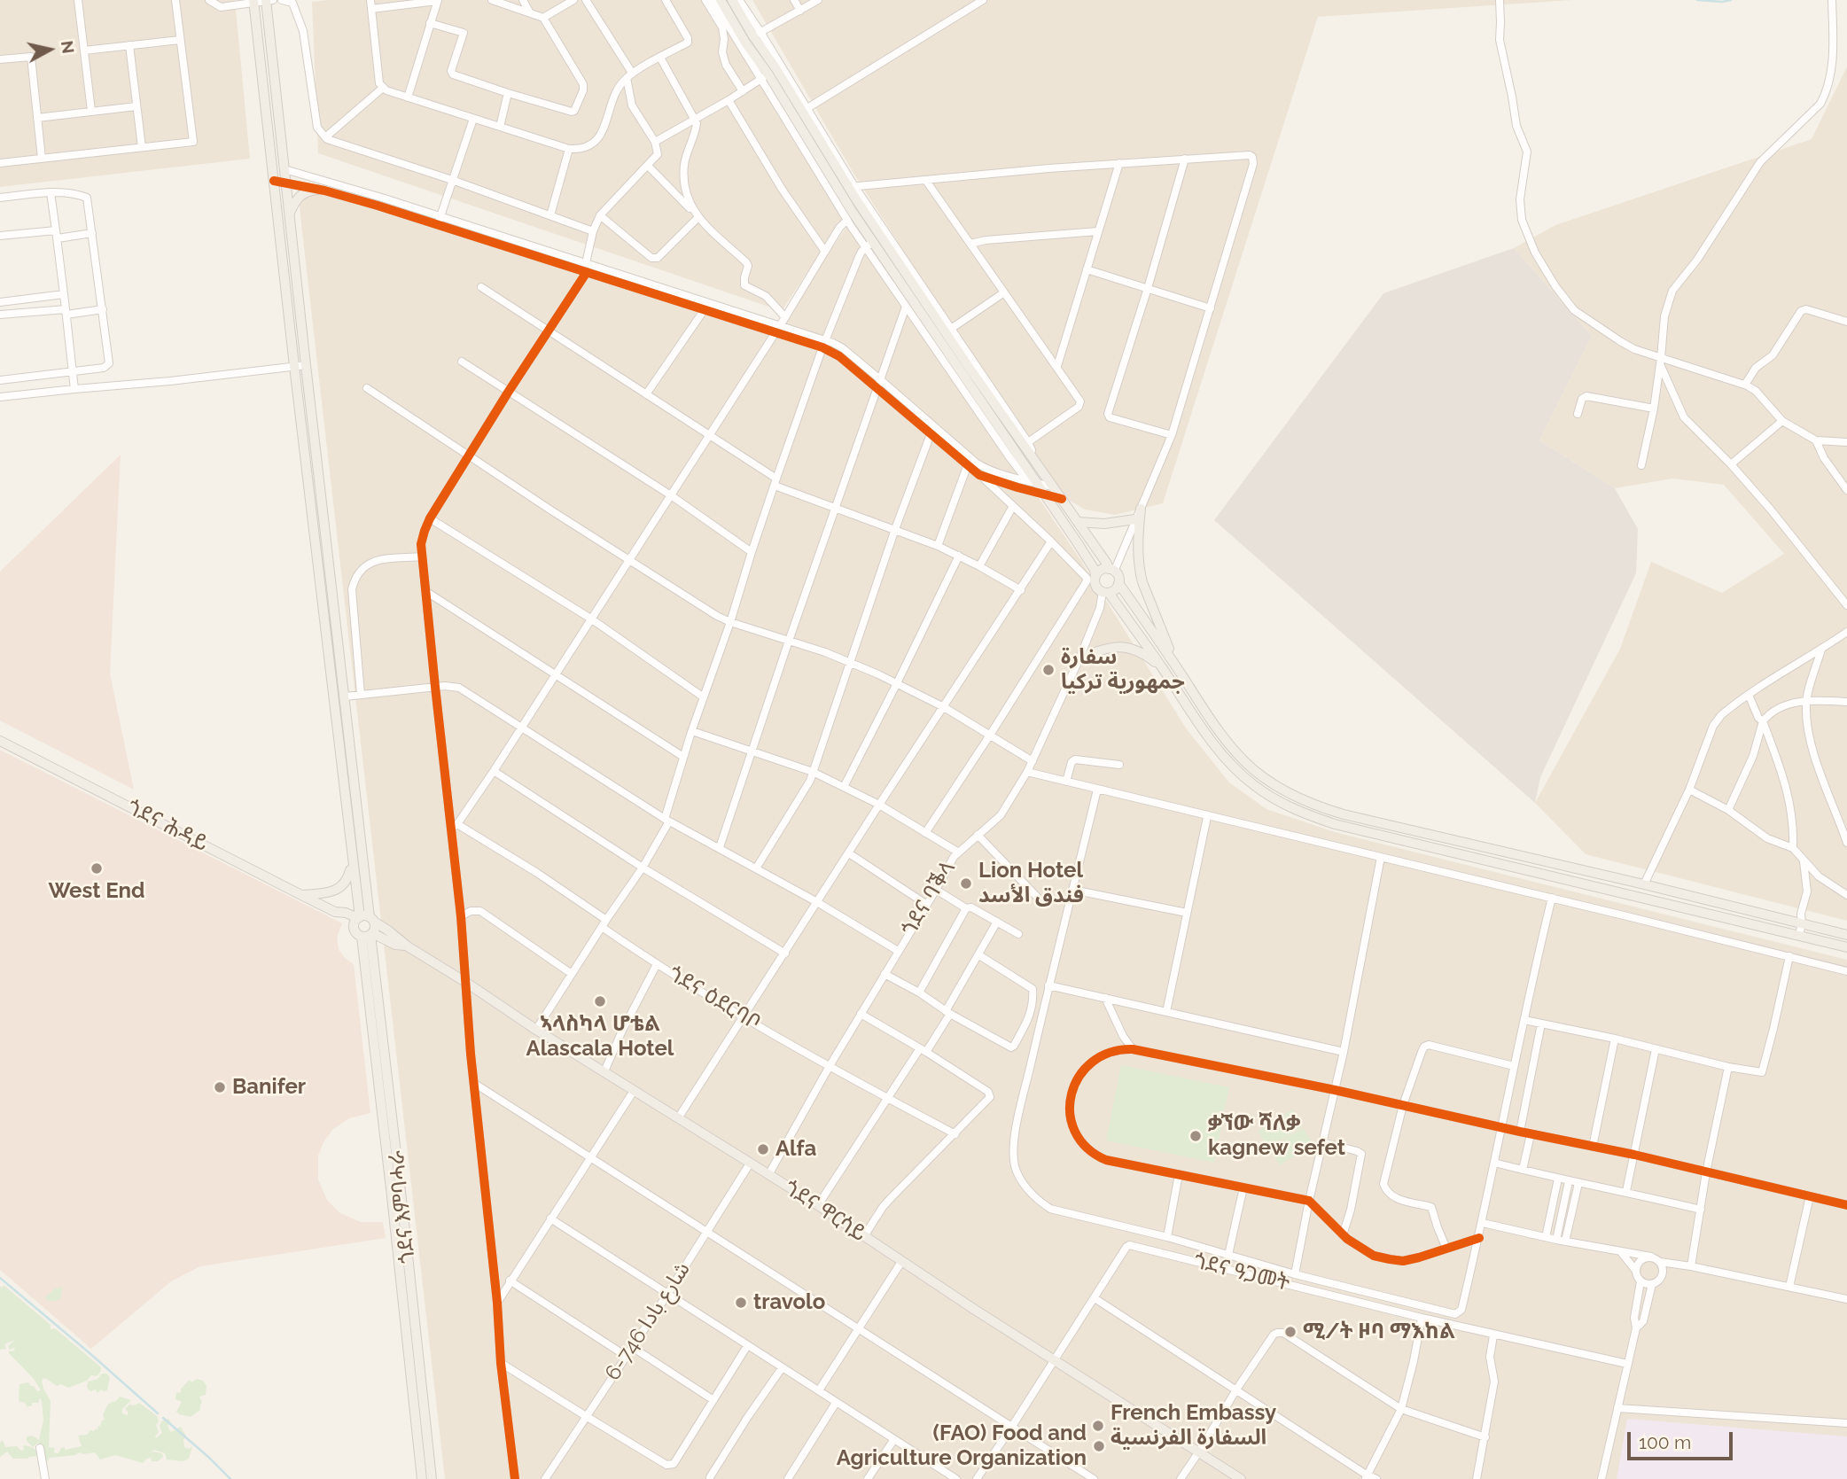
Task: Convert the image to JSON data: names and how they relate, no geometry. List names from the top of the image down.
{
  "streets": {
    "main road": ["ጎደና ሕዳይ", "ጎደና እምባሓራ", "ጎደና ዋርሳይ"],
    "street": [
      "ጎደና ባቕላ",
      "ጎደና ዕደርባቦ",
      "ጎደና ዓጋመት",
      "شارع بادا 746-6"
    ]
  },
  "crossings": [
    ["ጎደና ሕዳይ", "ጎደና ዋርሳይ"],
    ["ጎደና ባቕላ", "ጎደና ዕደርባቦ"],
    ["ጎደና ባቕላ", "ጎደና ዋርሳይ"],
    ["ጎደና ዋርሳይ", "ጎደና ዓጋመት"],
    ["ጎደና ዋርሳይ", "شارع بادا 746-6"]
  ],
  "places": [
    "سفارة جمهورية تركيا",
    "West End",
    "Lion Hotel فندق الأسد",
    "ኣላስካላ ሆቴል Alascala Hotel",
    "Banifer",
    "ቃኘው ሻለቃ kagnew sefet",
    "Alfa",
    "travolo",
    "ሚ/ት ዞባ ማእከል",
    "French Embassy السفارة الفرنسية",
    "(FAO) Food and Agriculture Organization"
  ],
  "scale_bar": "100 m",
  "north": "right"
}
